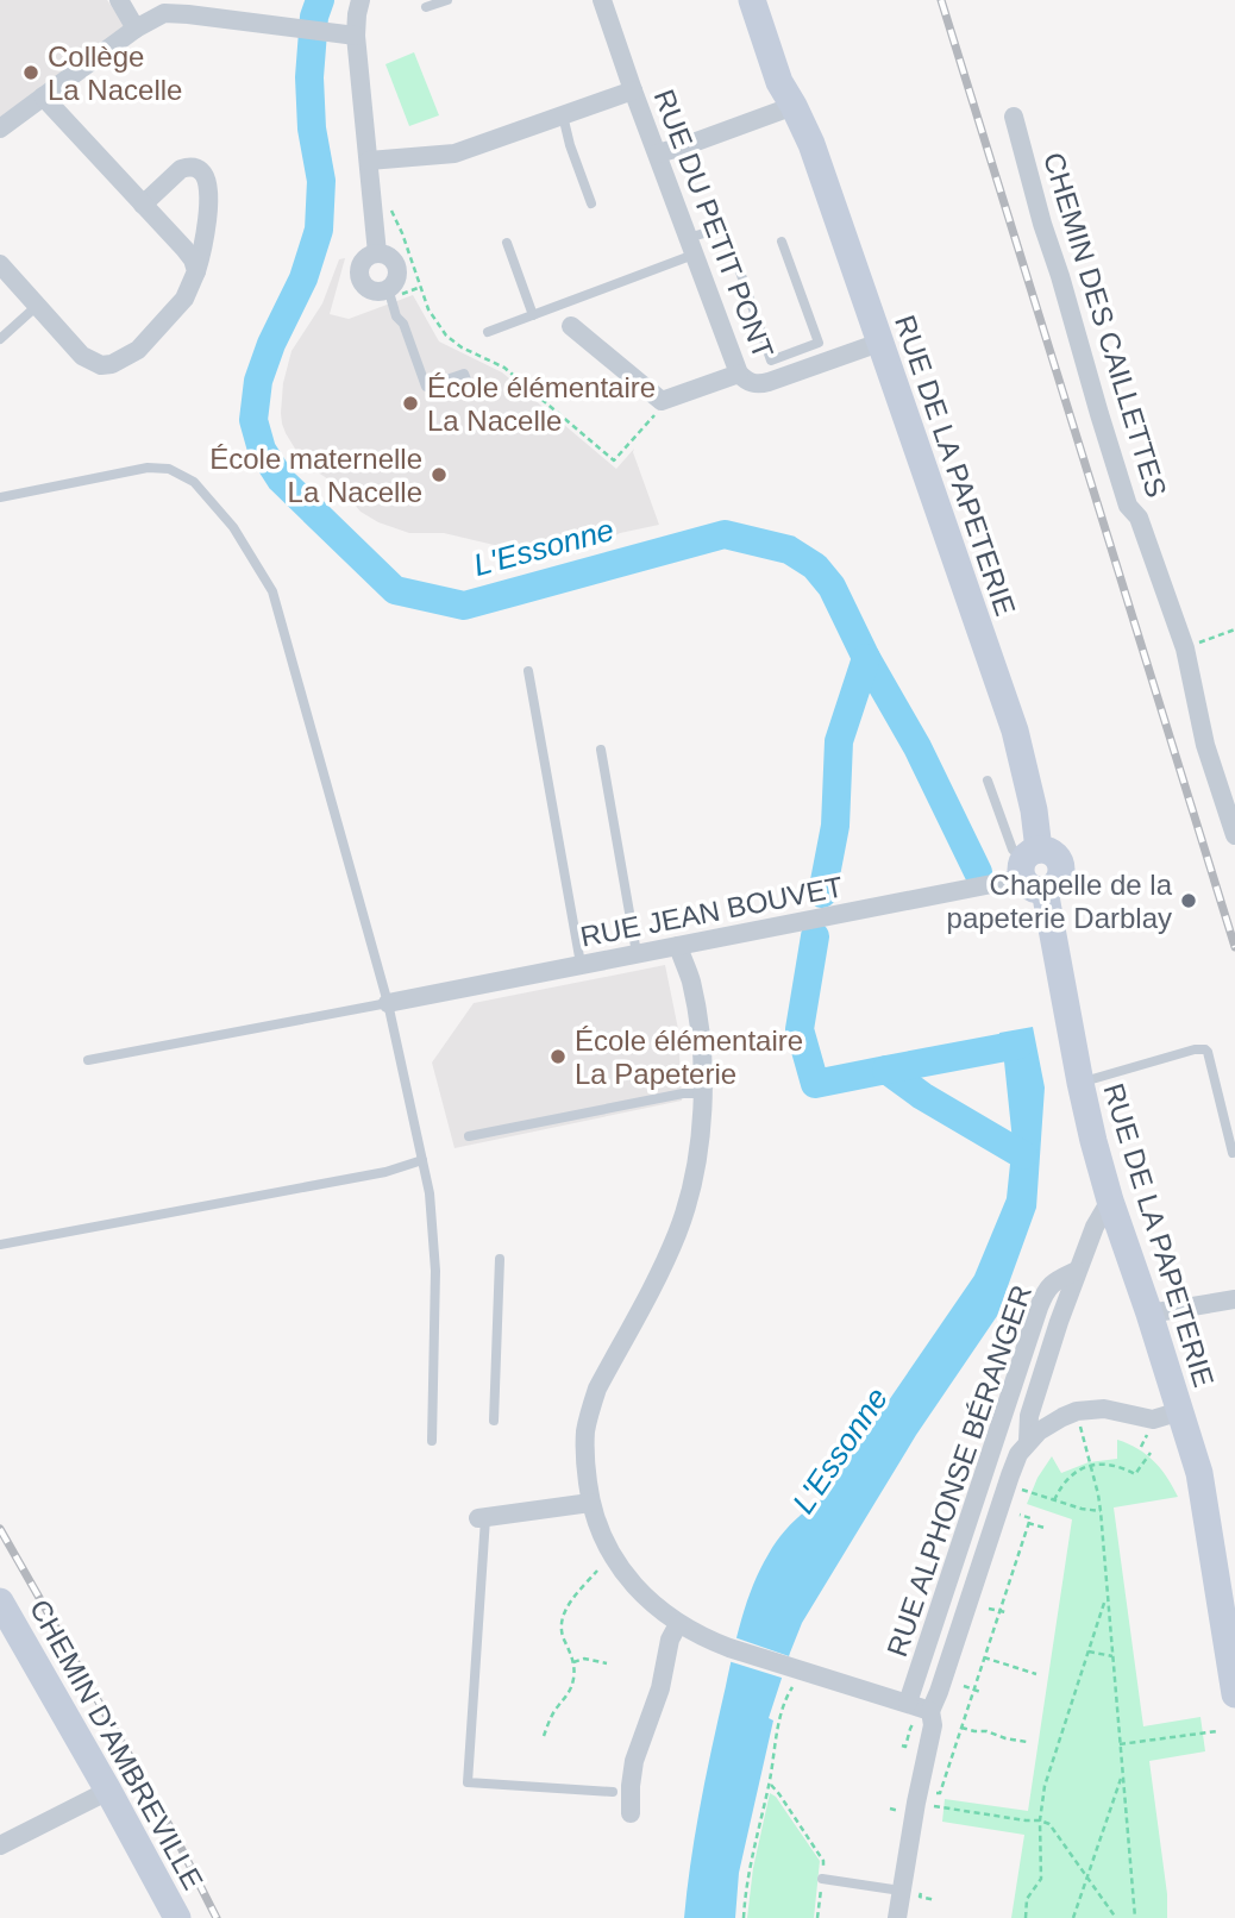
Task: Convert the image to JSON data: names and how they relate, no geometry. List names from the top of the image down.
{
  "streets": {
    "street": [
      "RUE DU PETIT PONT",
      "CHEMIN DES CAILLETTES",
      "RUE DE LA PAPETERIE",
      "RUE JEAN BOUVET",
      "RUE ALPHONSE BÉRANGER",
      "CHEMIN D'AMBREVILLE"
    ]
  },
  "crossings": [
    ["RUE DU PETIT PONT", "RUE DE LA PAPETERIE"],
    ["RUE DE LA PAPETERIE", "RUE JEAN BOUVET"]
  ],
  "water": ["L'Essonne"],
  "places": [
    "Collège La Nacelle",
    "École élémentaire La Nacelle",
    "École maternelle La Nacelle",
    "Chapelle de la papeterie Darblay",
    "École élémentaire La Papeterie"
  ]
}
